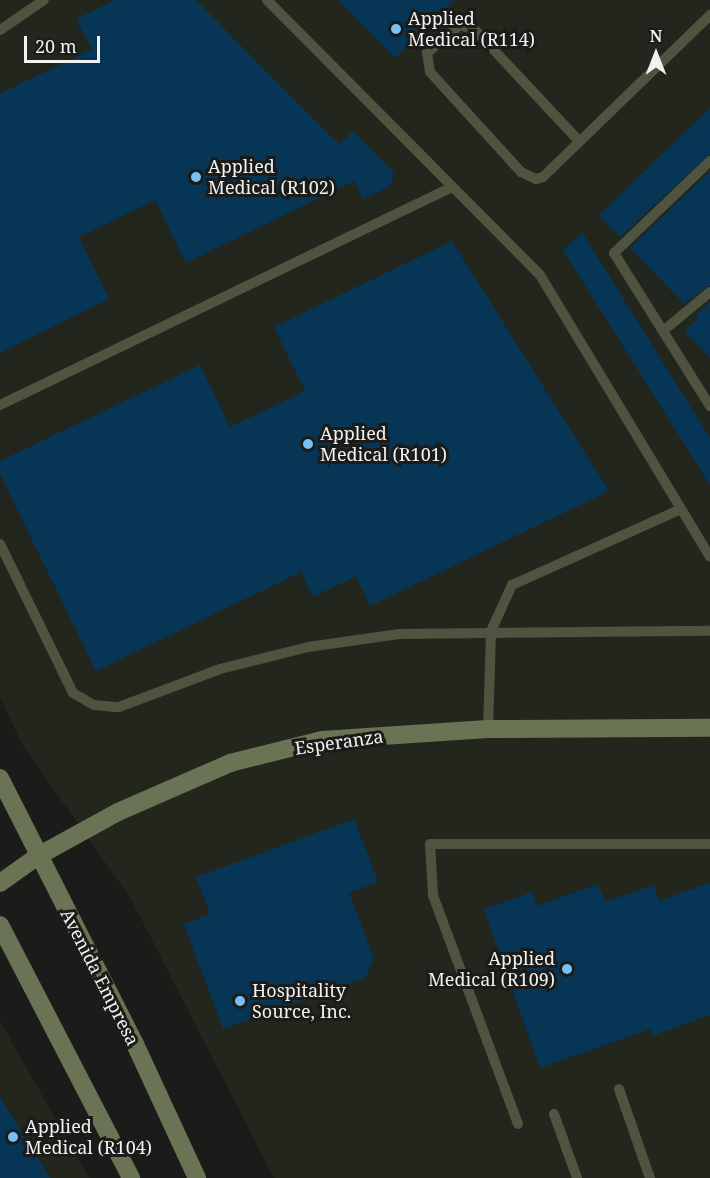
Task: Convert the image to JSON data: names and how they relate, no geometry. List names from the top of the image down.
{
  "streets": {
    "street": ["Esperanza", "Avenida Empresa"]
  },
  "crossings": [
    ["Esperanza", "Avenida Empresa"]
  ],
  "places": [
    "Applied Medical (R114)",
    "Applied Medical (R102)",
    "Applied Medical (R101)",
    "Applied Medical (R109)",
    "Hospitality Source, Inc.",
    "Applied Medical (R104)"
  ],
  "scale_bar": "20 m",
  "north": "top"
}
